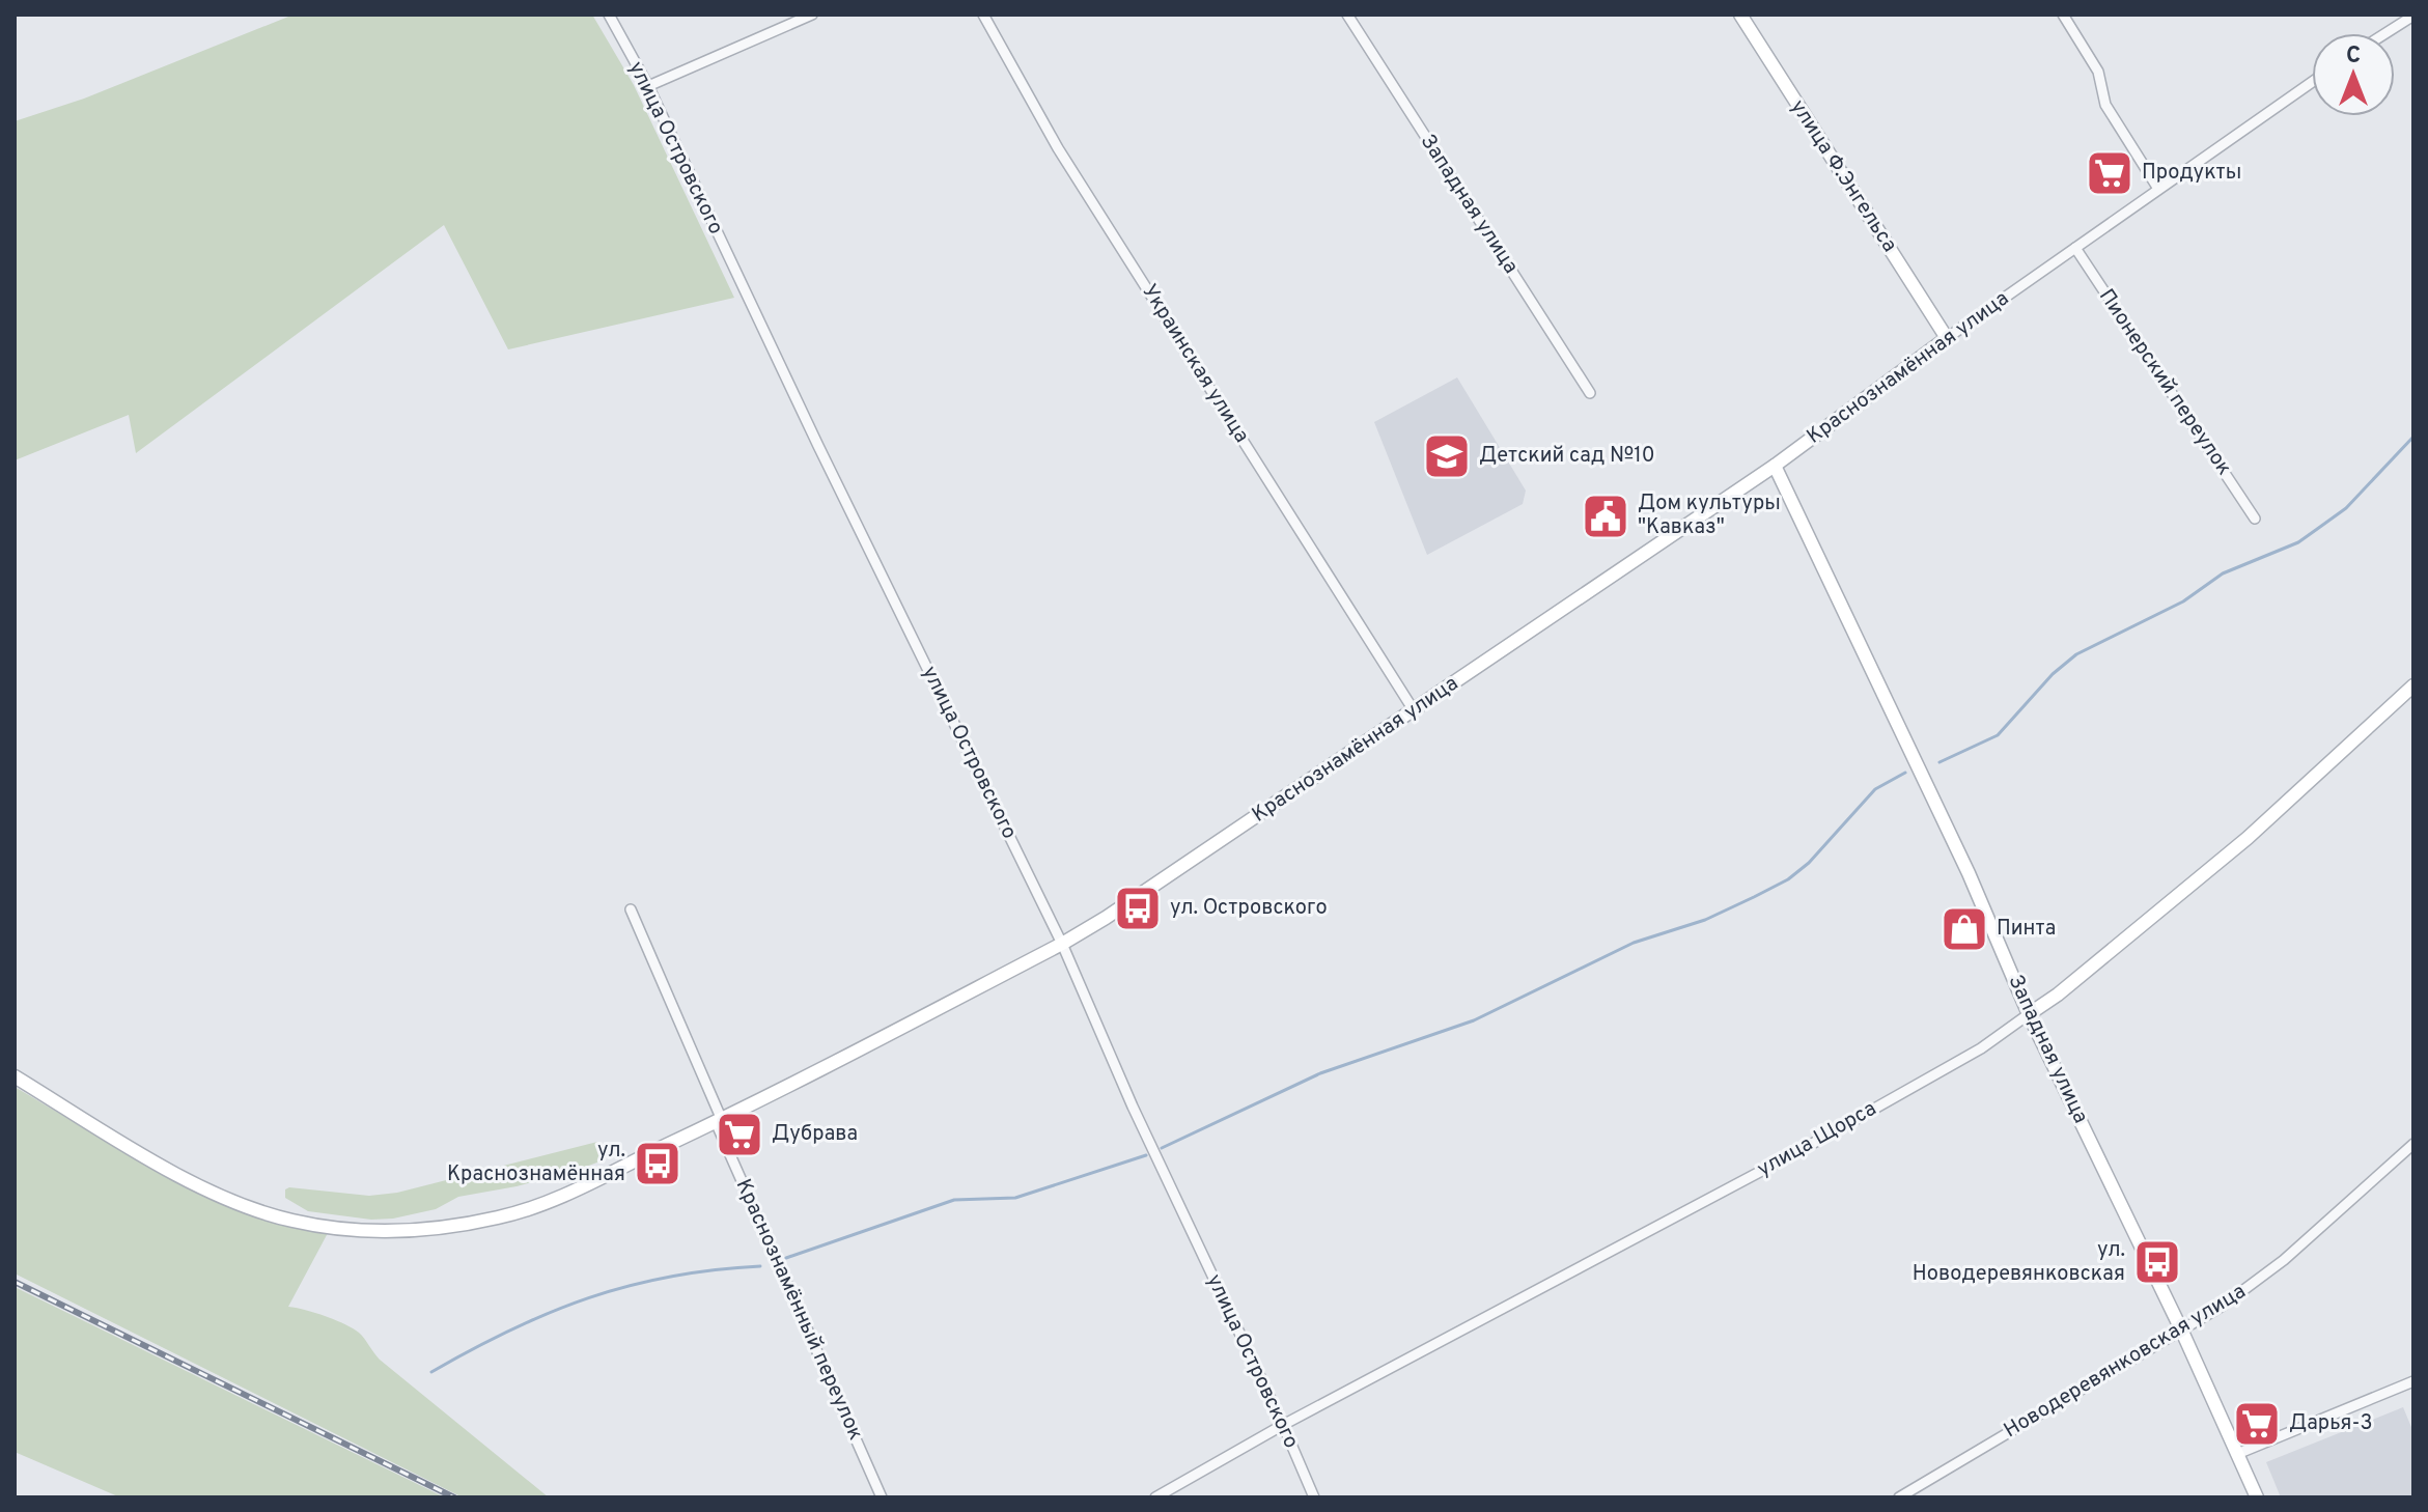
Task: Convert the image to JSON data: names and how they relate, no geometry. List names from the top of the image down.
{
  "streets": {
    "main road": [
      "улица Ф.Энгельса",
      "Западная улица",
      "Краснознамённая улица",
      "улица Щорса"
    ],
    "street": [
      "улица Островского",
      "Украинская улица",
      "Пионерский переулок",
      "Краснознамённый переулок",
      "Новодеревянковская улица"
    ]
  },
  "crossings": [
    ["улица Островского", "Краснознамённая улица"],
    ["улица Островского", "улица Щорса"],
    ["улица Ф.Энгельса", "Краснознамённая улица"],
    ["Западная улица", "Краснознамённая улица"],
    ["Западная улица", "улица Щорса"],
    ["Западная улица", "Новодеревянковская улица"],
    ["Украинская улица", "Краснознамённая улица"],
    ["Краснознамённая улица", "Пионерский переулок"],
    ["Краснознамённая улица", "Краснознамённый переулок"]
  ],
  "places": {
    "supermarket": ["Продукты", "Дубрава", "Дарья-3"],
    "school or university": ["Детский сад №10"],
    "public building": ["Дом культуры \"Кавказ\""],
    "bus stop": ["ул. Островского", "ул. Краснознамённая", "ул. Новодеревянковская"],
    "shop": ["Пинта"]
  },
  "north": "top"
}
